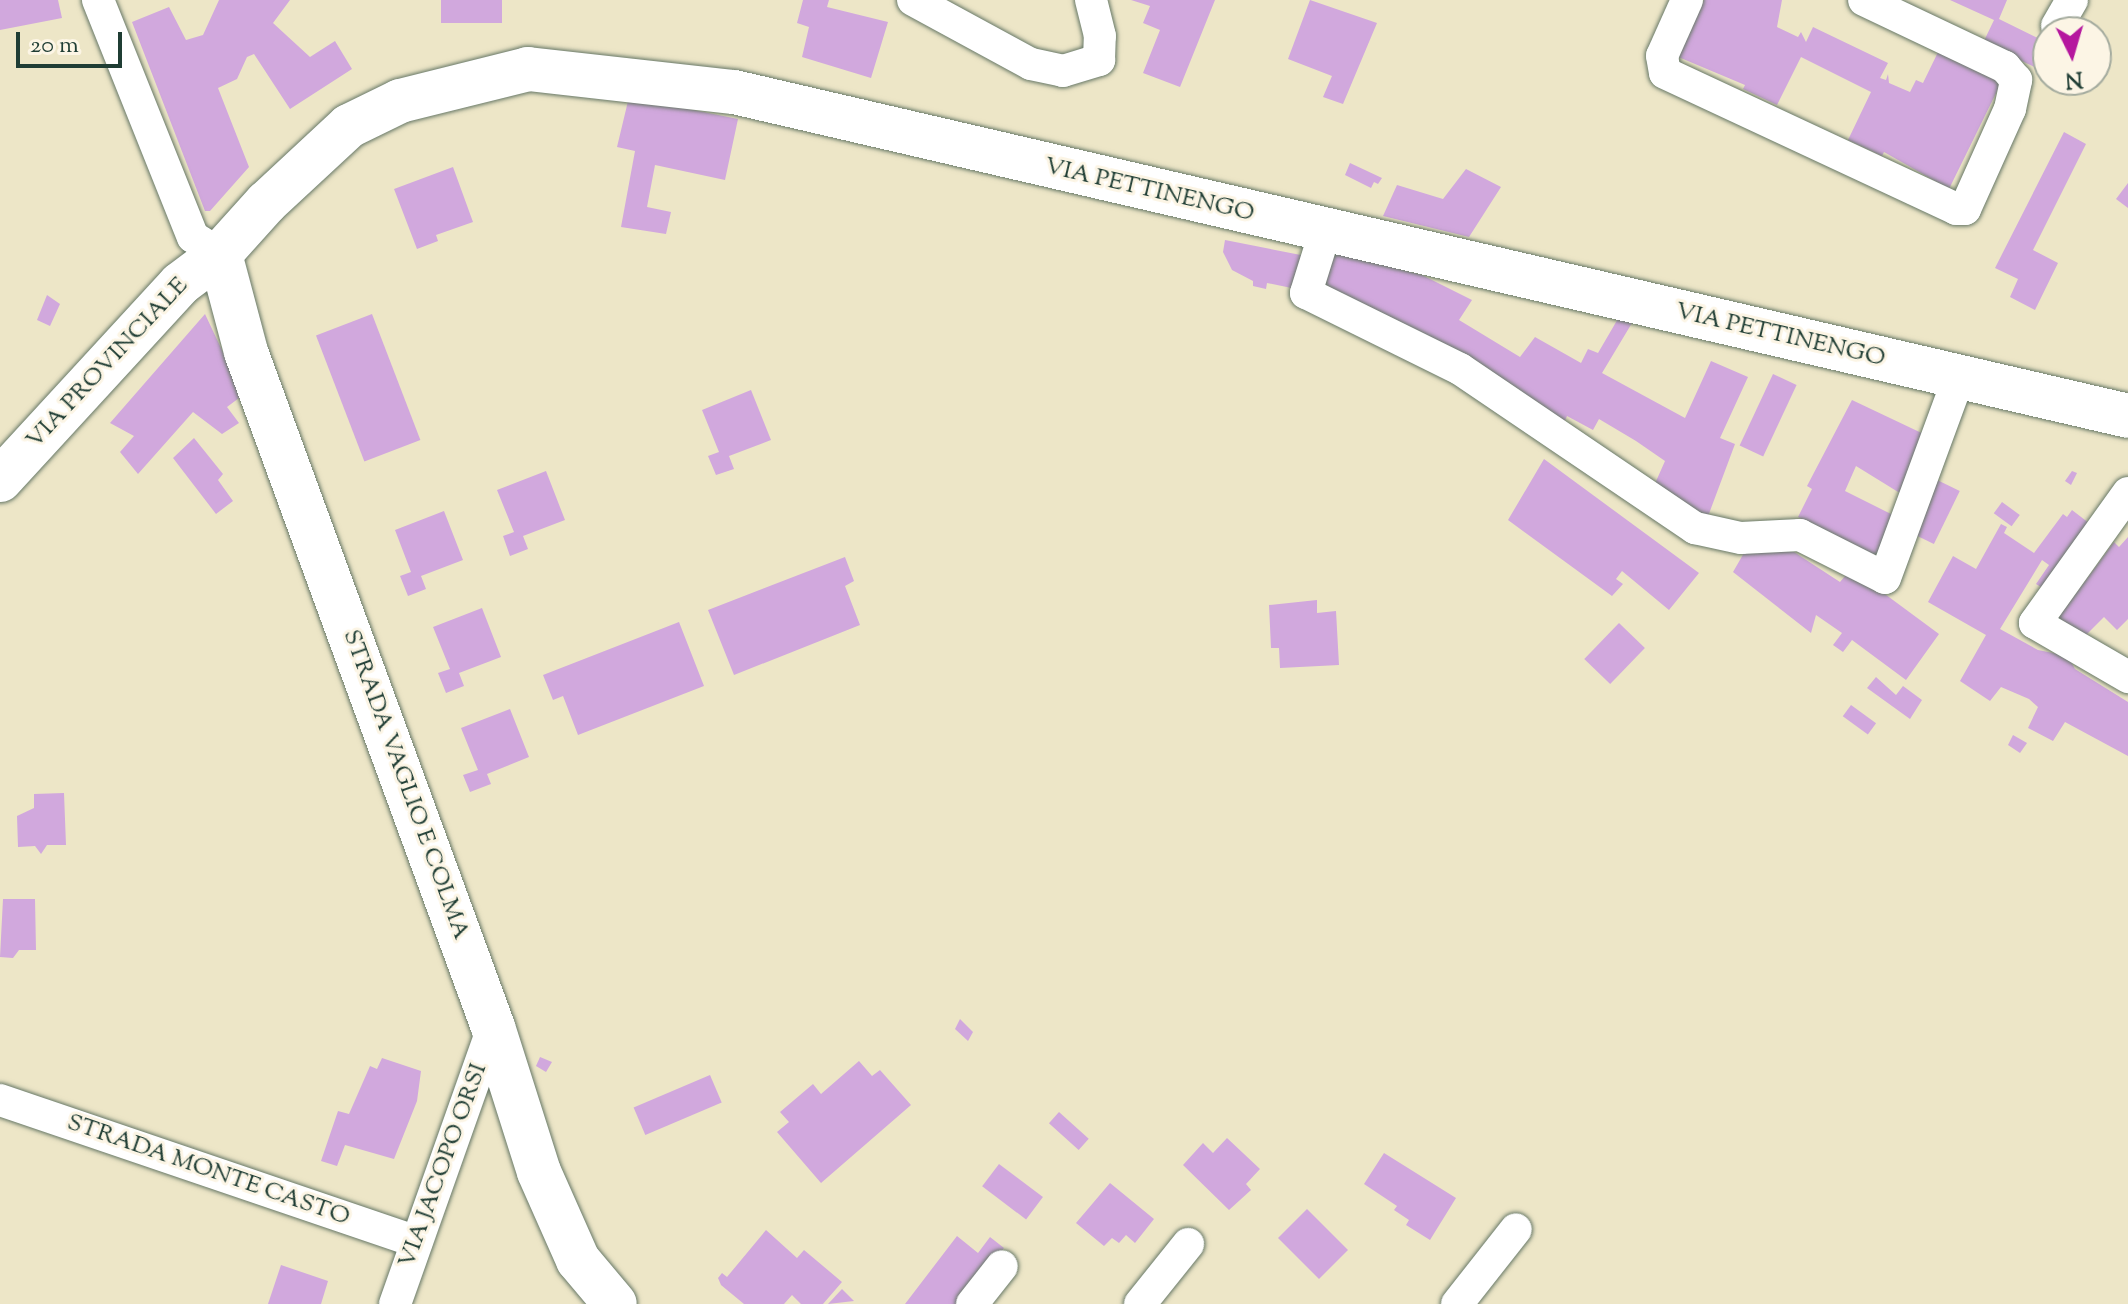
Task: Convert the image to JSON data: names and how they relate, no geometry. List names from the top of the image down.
{
  "streets": {
    "main road": ["VIA PETTINENGO", "VIA PROVINCIALE", "STRADA VAGLIO E COLMA"],
    "street": ["VIA JACOPO ORSI", "STRADA MONTE CASTO"]
  },
  "crossings": [
    ["VIA PETTINENGO", "VIA PROVINCIALE"],
    ["VIA PETTINENGO", "STRADA VAGLIO E COLMA"],
    ["VIA PROVINCIALE", "STRADA VAGLIO E COLMA"],
    ["STRADA VAGLIO E COLMA", "VIA JACOPO ORSI"],
    ["VIA JACOPO ORSI", "STRADA MONTE CASTO"]
  ],
  "scale_bar": "20 m",
  "north": "bottom"
}
